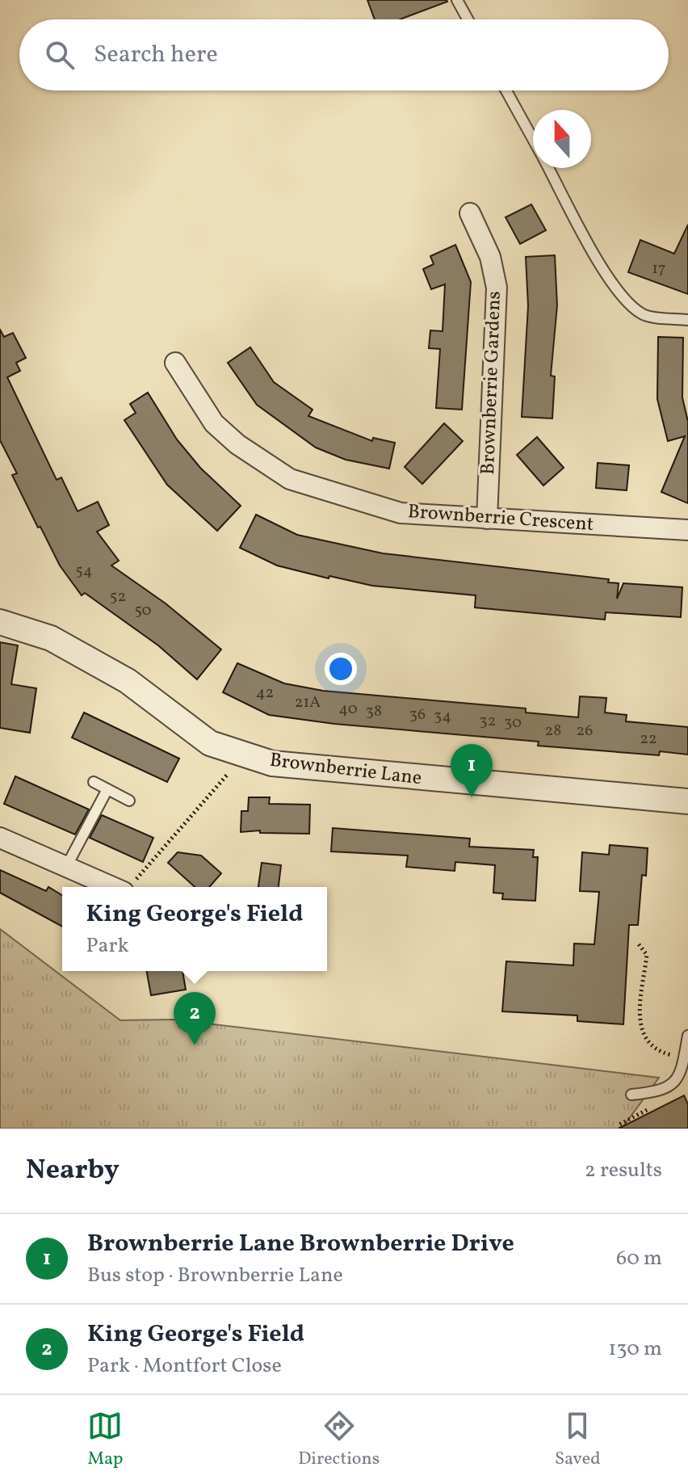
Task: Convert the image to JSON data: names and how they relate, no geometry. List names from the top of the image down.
{
  "streets": {
    "street": ["Brownberrie Gardens", "Brownberrie Crescent", "Brownberrie Lane"]
  },
  "crossings": [
    ["Brownberrie Gardens", "Brownberrie Crescent"]
  ],
  "house_numbers": [
    "17",
    "54",
    "52",
    "50",
    "42",
    "21A",
    "40",
    "38",
    "36",
    "34",
    "32",
    "30",
    "28",
    "26",
    "22"
  ],
  "north": "top",
  "page": {
    "search": "Search here",
    "pins": ["1", "2"],
    "popup": ["King George's Field", "Park"],
    "heading": ["Nearby", "2 results"],
    "list": [
      {
        "mark": "1",
        "name": "Brownberrie Lane Brownberrie Drive",
        "note": "Bus stop · Brownberrie Lane",
        "value": "60 m"
      },
      {
        "mark": "2",
        "name": "King George's Field",
        "note": "Park · Montfort Close",
        "value": "130 m"
      }
    ],
    "nav": ["Map", "Directions", "Saved"]
  }
}
